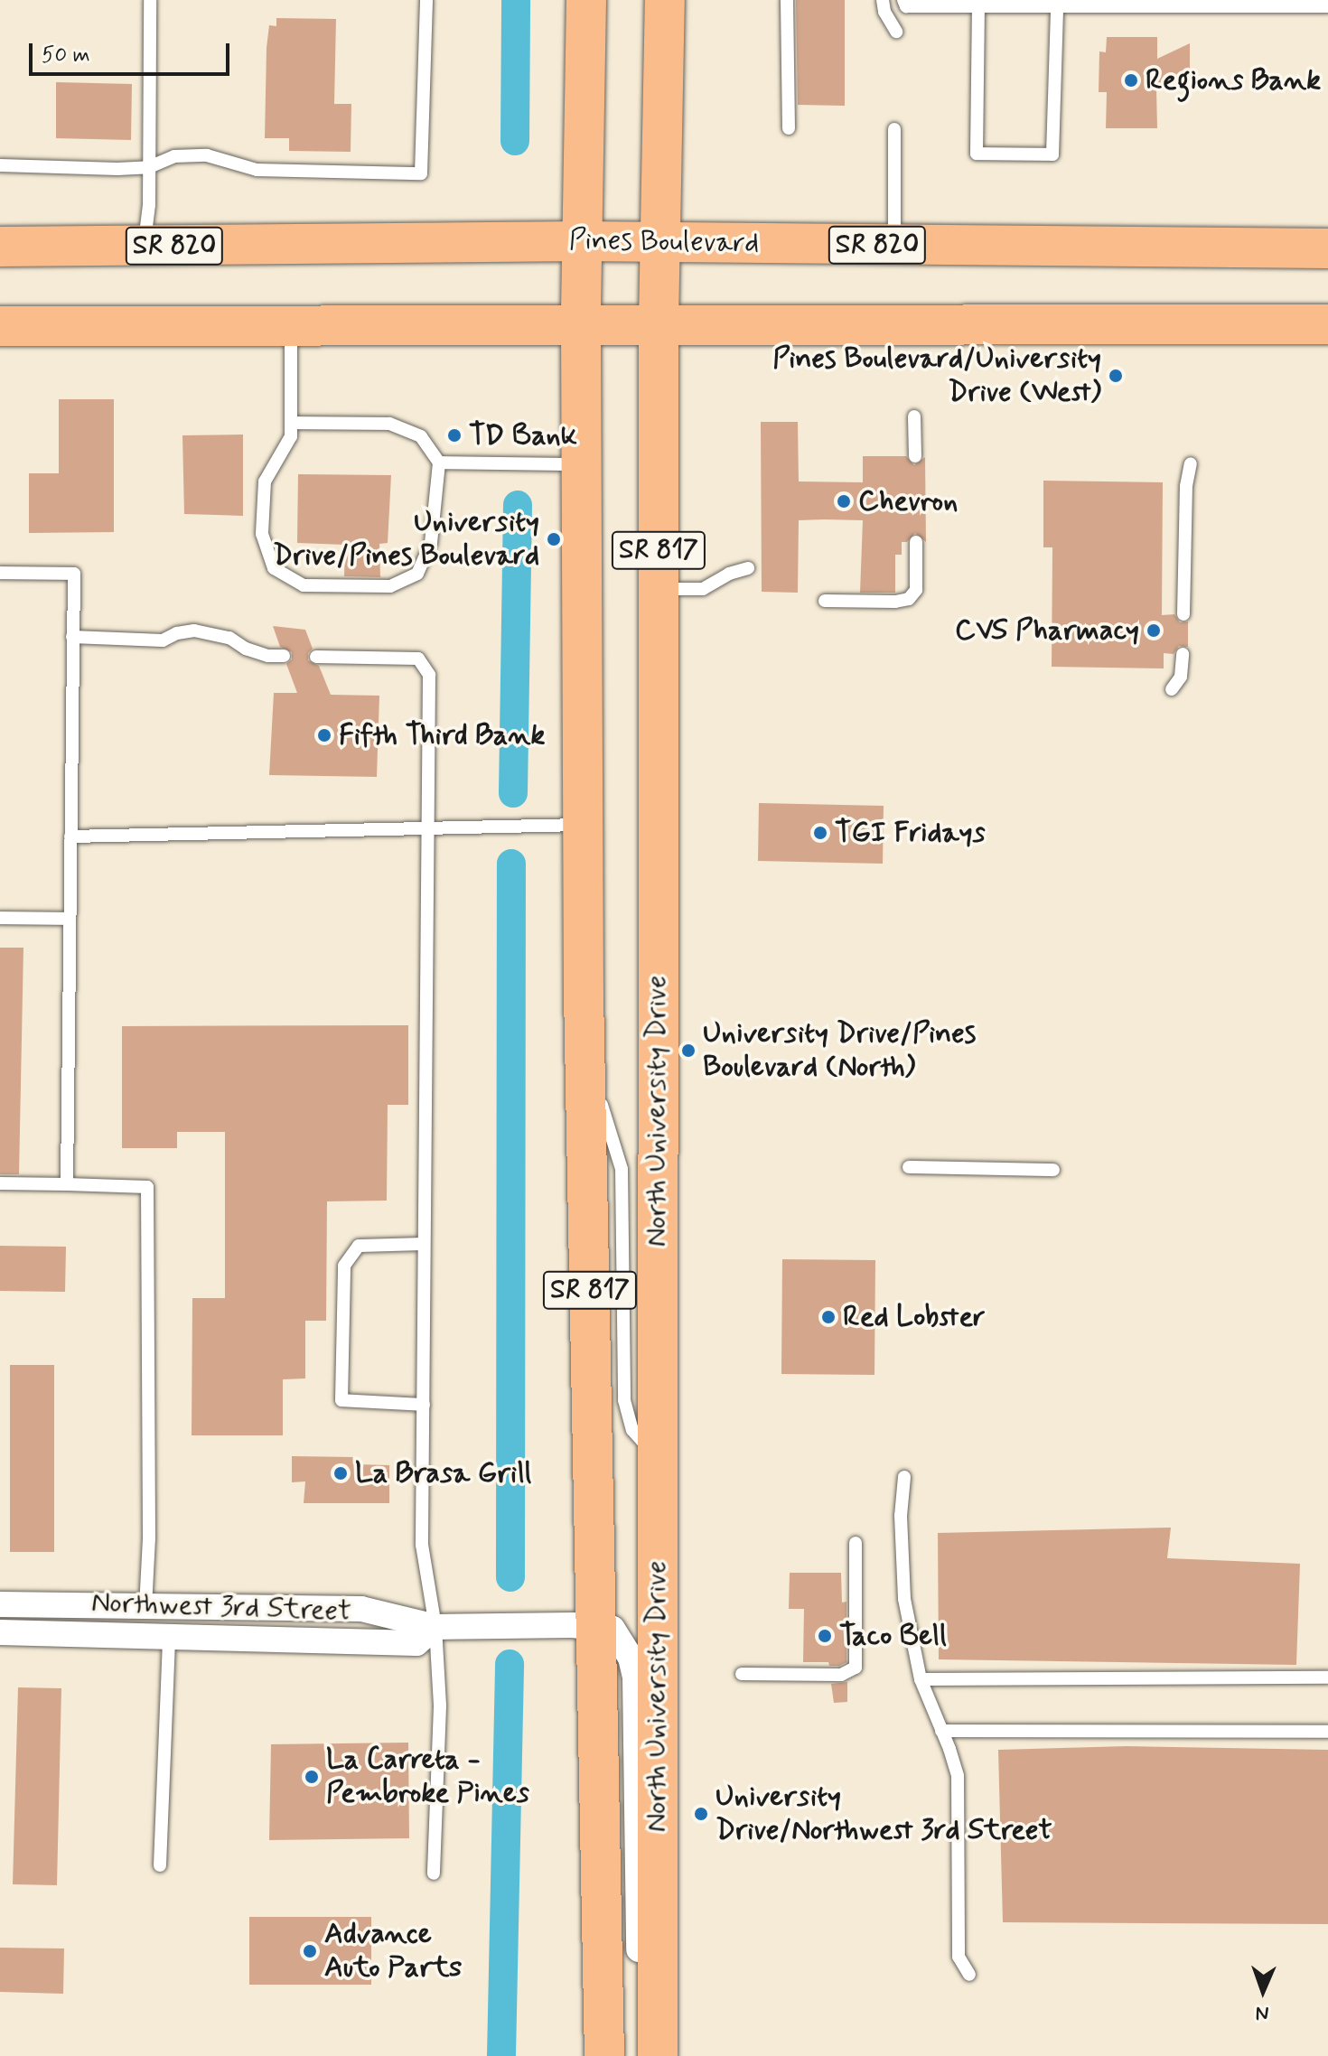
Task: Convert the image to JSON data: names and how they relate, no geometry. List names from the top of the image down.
{
  "streets": {
    "main road": [
      "Pines Boulevard",
      "SR 820",
      "SR 817",
      "North University Drive"
    ],
    "street": ["Northwest 3rd Street"]
  },
  "crossings": [
    ["Pines Boulevard", "SR 817"],
    ["Pines Boulevard", "North University Drive"],
    ["SR 817", "North University Drive"],
    ["North University Drive", "Northwest 3rd Street"]
  ],
  "places": [
    "Regions Bank",
    "Pines Boulevard/University Drive (West)",
    "TD Bank",
    "Chevron",
    "University Drive/Pines Boulevard",
    "CVS Pharmacy",
    "Fifth Third Bank",
    "TGI Fridays",
    "University Drive/Pines Boulevard (North)",
    "Red Lobster",
    "La Brasa Grill",
    "Taco Bell",
    "La Carreta - Pembroke Pines",
    "University Drive/Northwest 3rd Street",
    "Advance Auto Parts"
  ],
  "scale_bar": "50 m",
  "north": "bottom"
}
